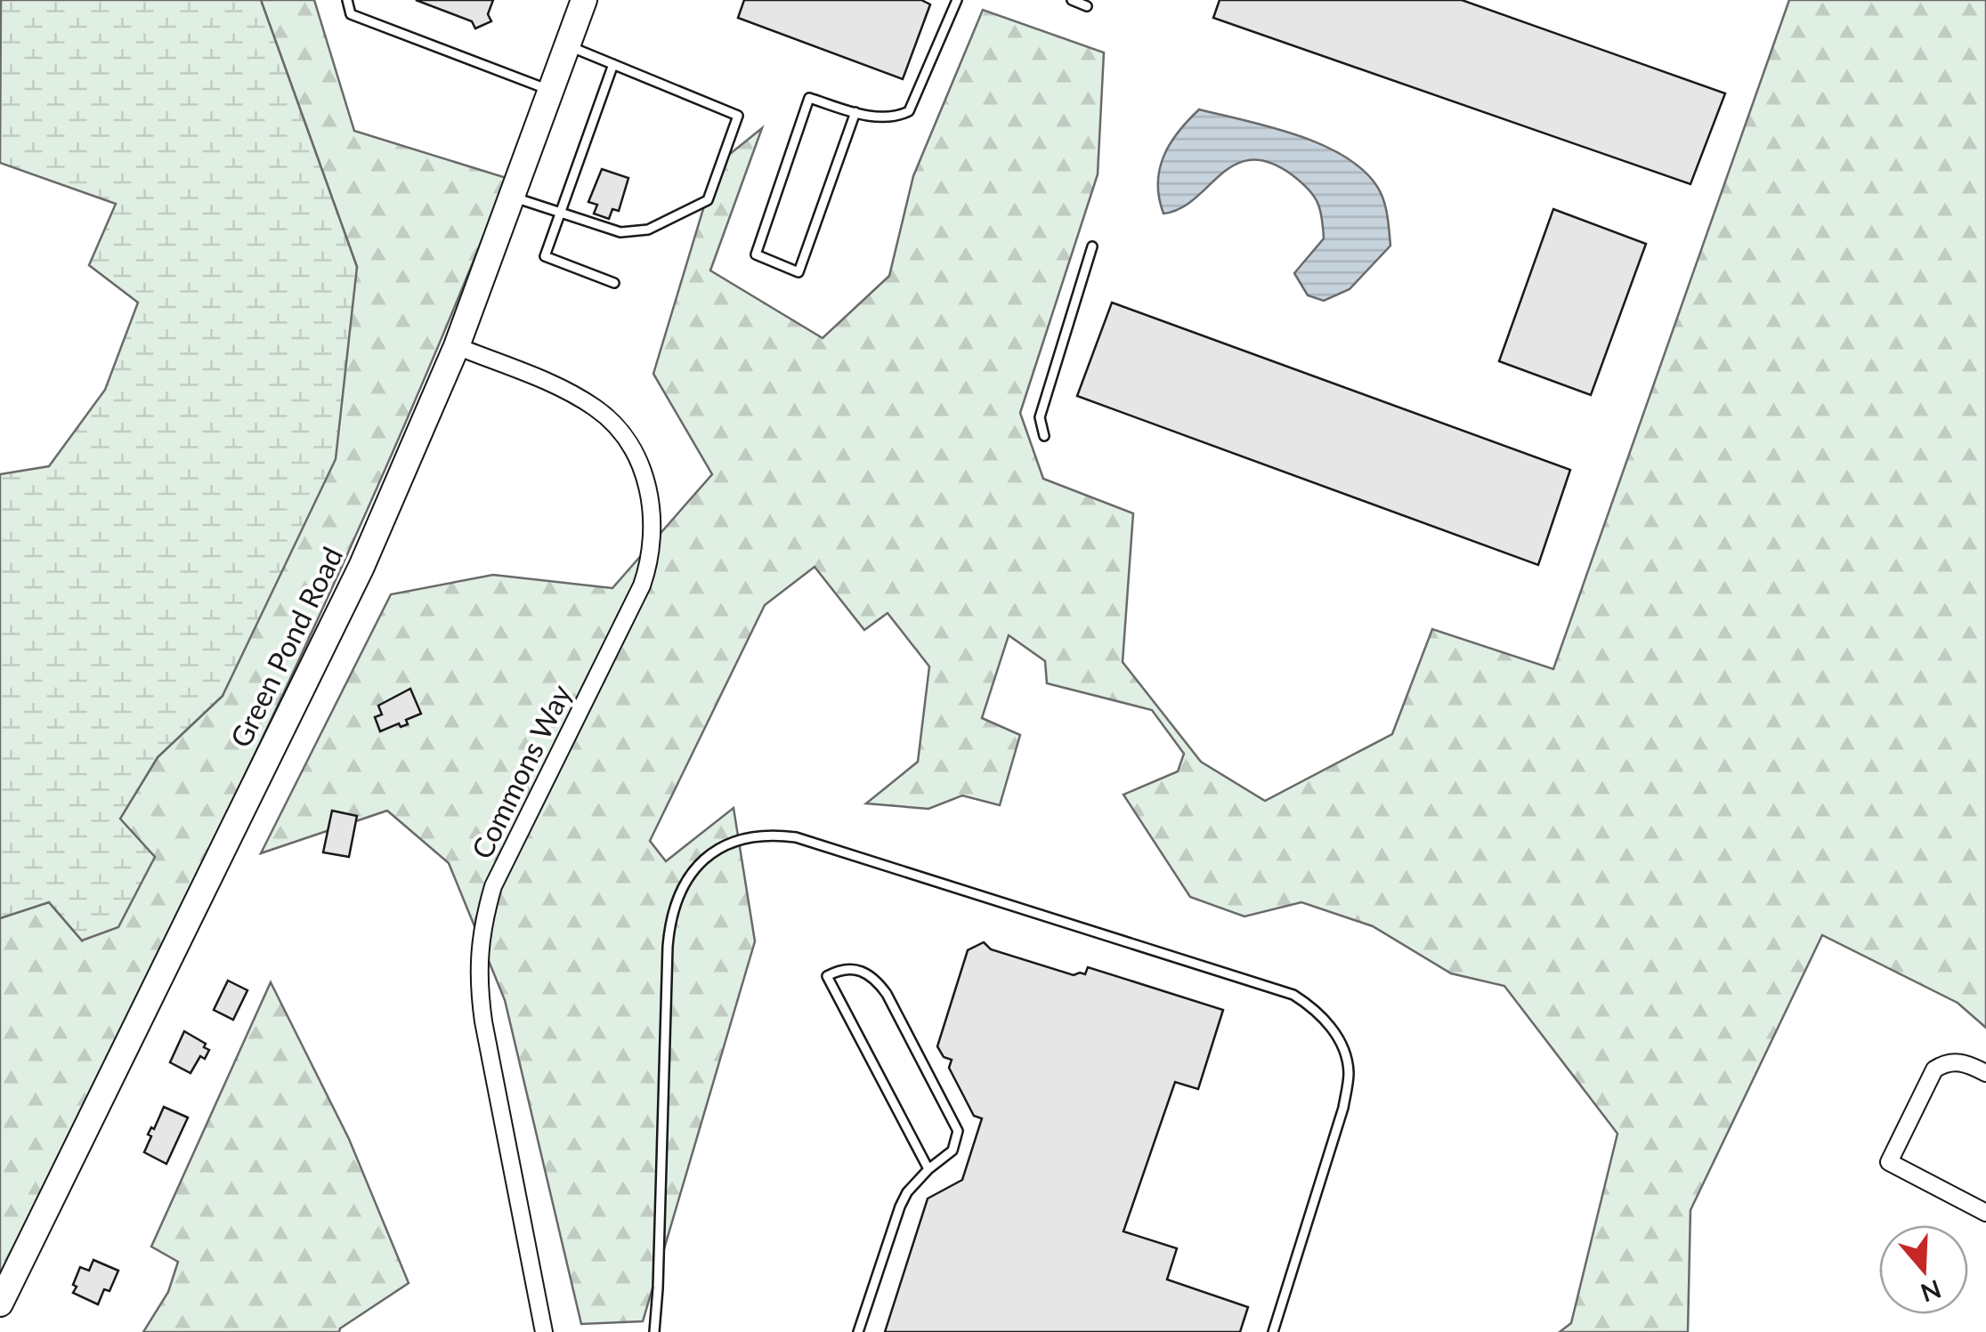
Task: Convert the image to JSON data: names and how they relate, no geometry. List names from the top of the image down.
{
  "streets": {
    "main road": ["Green Pond Road"],
    "street": ["Commons Way"]
  },
  "crossings": [
    ["Green Pond Road", "Commons Way"]
  ],
  "north": "bottom"
}
